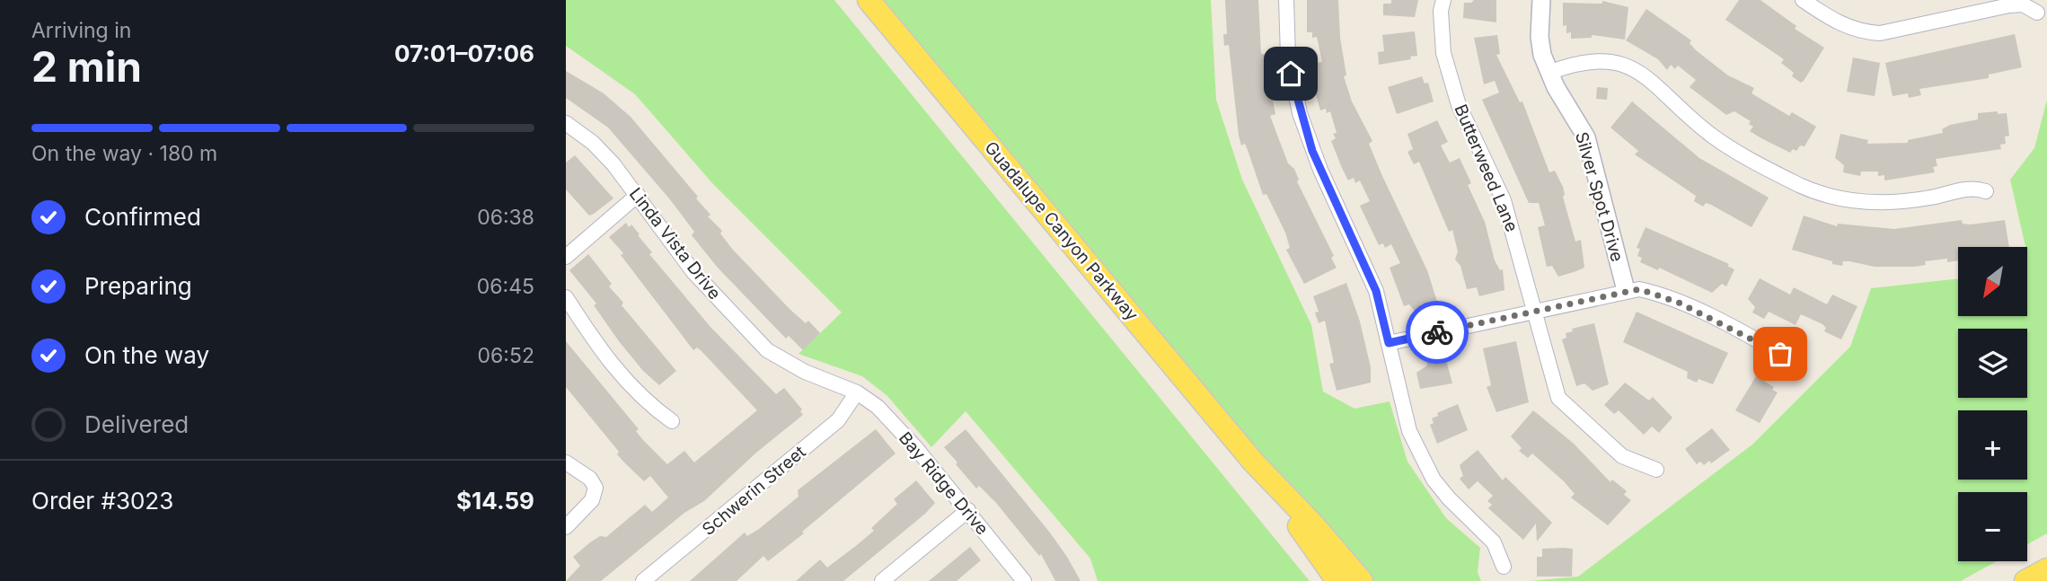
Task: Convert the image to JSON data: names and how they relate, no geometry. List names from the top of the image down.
{
  "streets": {
    "main road": ["Guadalupe Canyon Parkway"],
    "street": [
      "Butterweed Lane",
      "Silver Spot Drive",
      "Linda Vista Drive",
      "Bay Ridge Drive",
      "Schwerin Street"
    ]
  },
  "crossings": [
    ["Linda Vista Drive", "Bay Ridge Drive"],
    ["Linda Vista Drive", "Schwerin Street"],
    ["Bay Ridge Drive", "Schwerin Street"]
  ],
  "north": "bottom left",
  "page": {
    "heading": ["2 min", "Arriving in", "07:01–07:06"],
    "panel": ["Order #3023", "$14.59"],
    "bar": "On the way · 180 m",
    "list": [
      ["Confirmed", "06:38"],
      ["Preparing", "06:45"],
      ["On the way", "06:52"],
      "Delivered"
    ],
    "map_buttons": ["+", "−"]
  }
}
